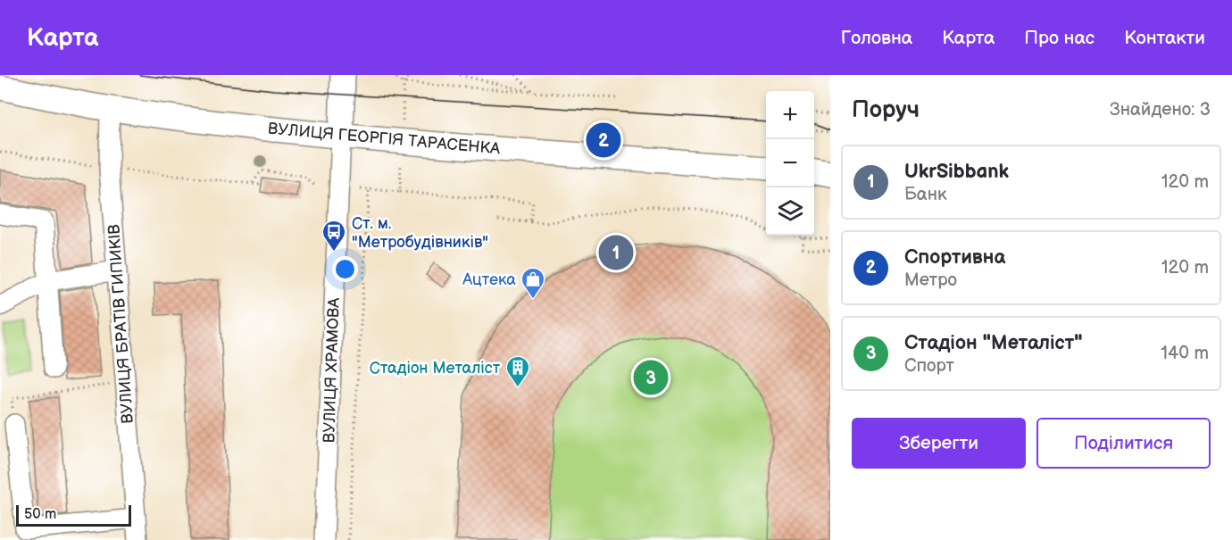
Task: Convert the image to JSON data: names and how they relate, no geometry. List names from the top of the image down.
{
  "streets": {
    "main road": ["ВУЛИЦЯ ГЕОРГІЯ ТАРАСЕНКА"],
    "street": ["ВУЛИЦЯ БРАТІВ ГИПИКІВ", "ВУЛИЦЯ ХРАМОВА"]
  },
  "crossings": [
    ["ВУЛИЦЯ ГЕОРГІЯ ТАРАСЕНКА", "ВУЛИЦЯ БРАТІВ ГИПИКІВ"],
    ["ВУЛИЦЯ ГЕОРГІЯ ТАРАСЕНКА", "ВУЛИЦЯ ХРАМОВА"]
  ],
  "places": {
    "bus stop": ["Ст. м. \"Метробудівників\""],
    "shop": ["Ацтека"],
    "building": ["Стадіон Металіст"]
  },
  "scale_bar": "50 m",
  "page": {
    "header": "Карта",
    "nav": [
      "Головна",
      "Карта",
      "Про нас",
      "Контакти"
    ],
    "heading": ["Поруч", "Знайдено: 3"],
    "map_buttons": ["+", "−"],
    "pins": ["2", "1", "3"],
    "list": [
      {
        "mark": "1",
        "name": "UkrSibbank",
        "note": "Банк",
        "value": "120 m"
      },
      {
        "mark": "2",
        "name": "Спортивна",
        "note": "Метро",
        "value": "120 m"
      },
      {
        "mark": "3",
        "name": "Стадіон \"Металіст\"",
        "note": "Спорт",
        "value": "140 m"
      }
    ],
    "buttons": ["Зберегти", "Поділитися"],
    "scale": "50 m"
  }
}
